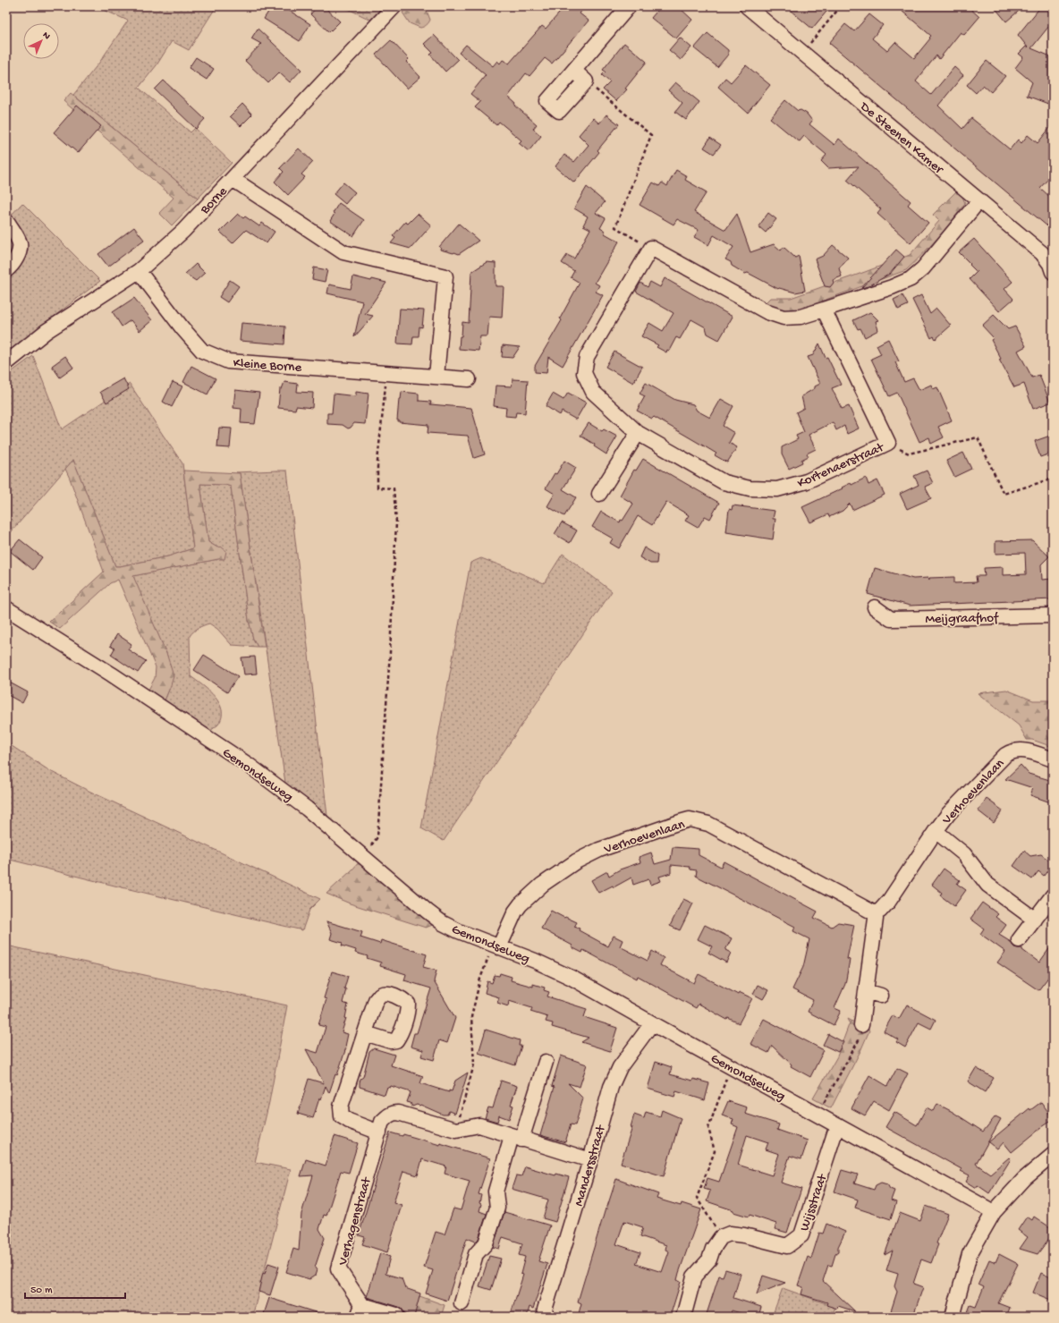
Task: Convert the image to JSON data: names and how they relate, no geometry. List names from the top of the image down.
{
  "streets": {
    "street": [
      "De Steenen Kamer",
      "Borne",
      "Kleine Borne",
      "Kortenaerstraat",
      "Meijgraafhof",
      "Gemondseweg",
      "Verhoevenlaan",
      "Mandersstraat",
      "Wijsstraat",
      "Verhagenstraat"
    ]
  },
  "crossings": [
    ["Borne", "Kleine Borne"],
    ["Gemondseweg", "Verhoevenlaan"],
    ["Gemondseweg", "Mandersstraat"],
    ["Gemondseweg", "Wijsstraat"]
  ],
  "scale_bar": "50 m",
  "north": "top right"
}
